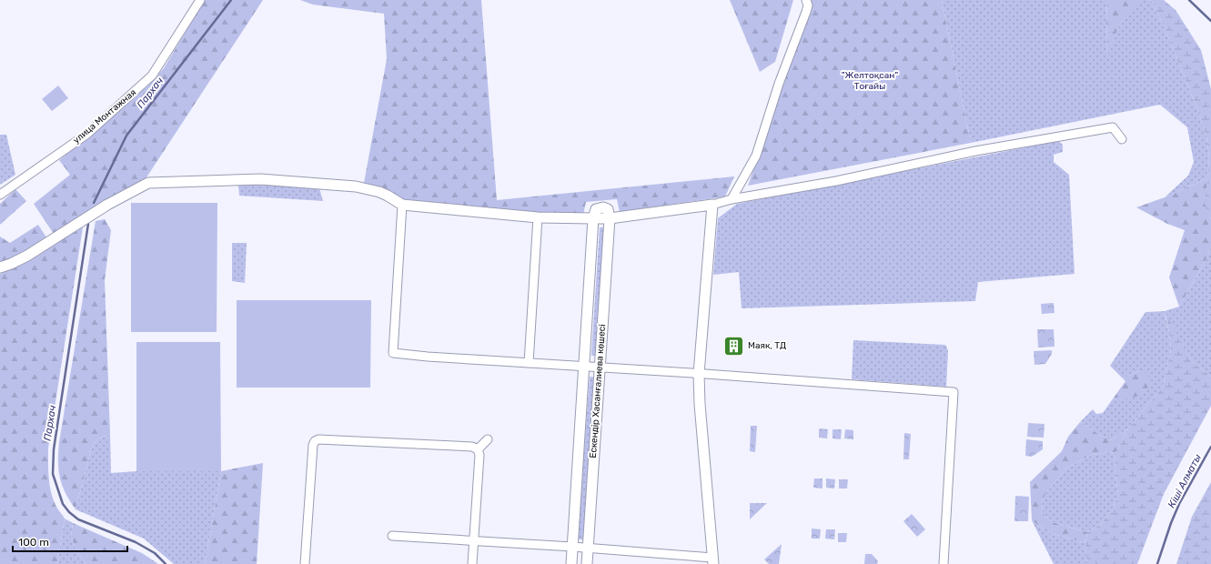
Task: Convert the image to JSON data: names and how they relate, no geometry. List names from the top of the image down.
{
  "streets": {
    "street": ["улица Монтажная", "Ескендір Хасанғалиева көшесі"]
  },
  "water": ["Пархач", "Кіші Алматы"],
  "parks": ["\"Желтоқсан\" Тоғайы"],
  "places": {
    "building": ["Маяк, ТД"]
  },
  "scale_bar": "100 m"
}
